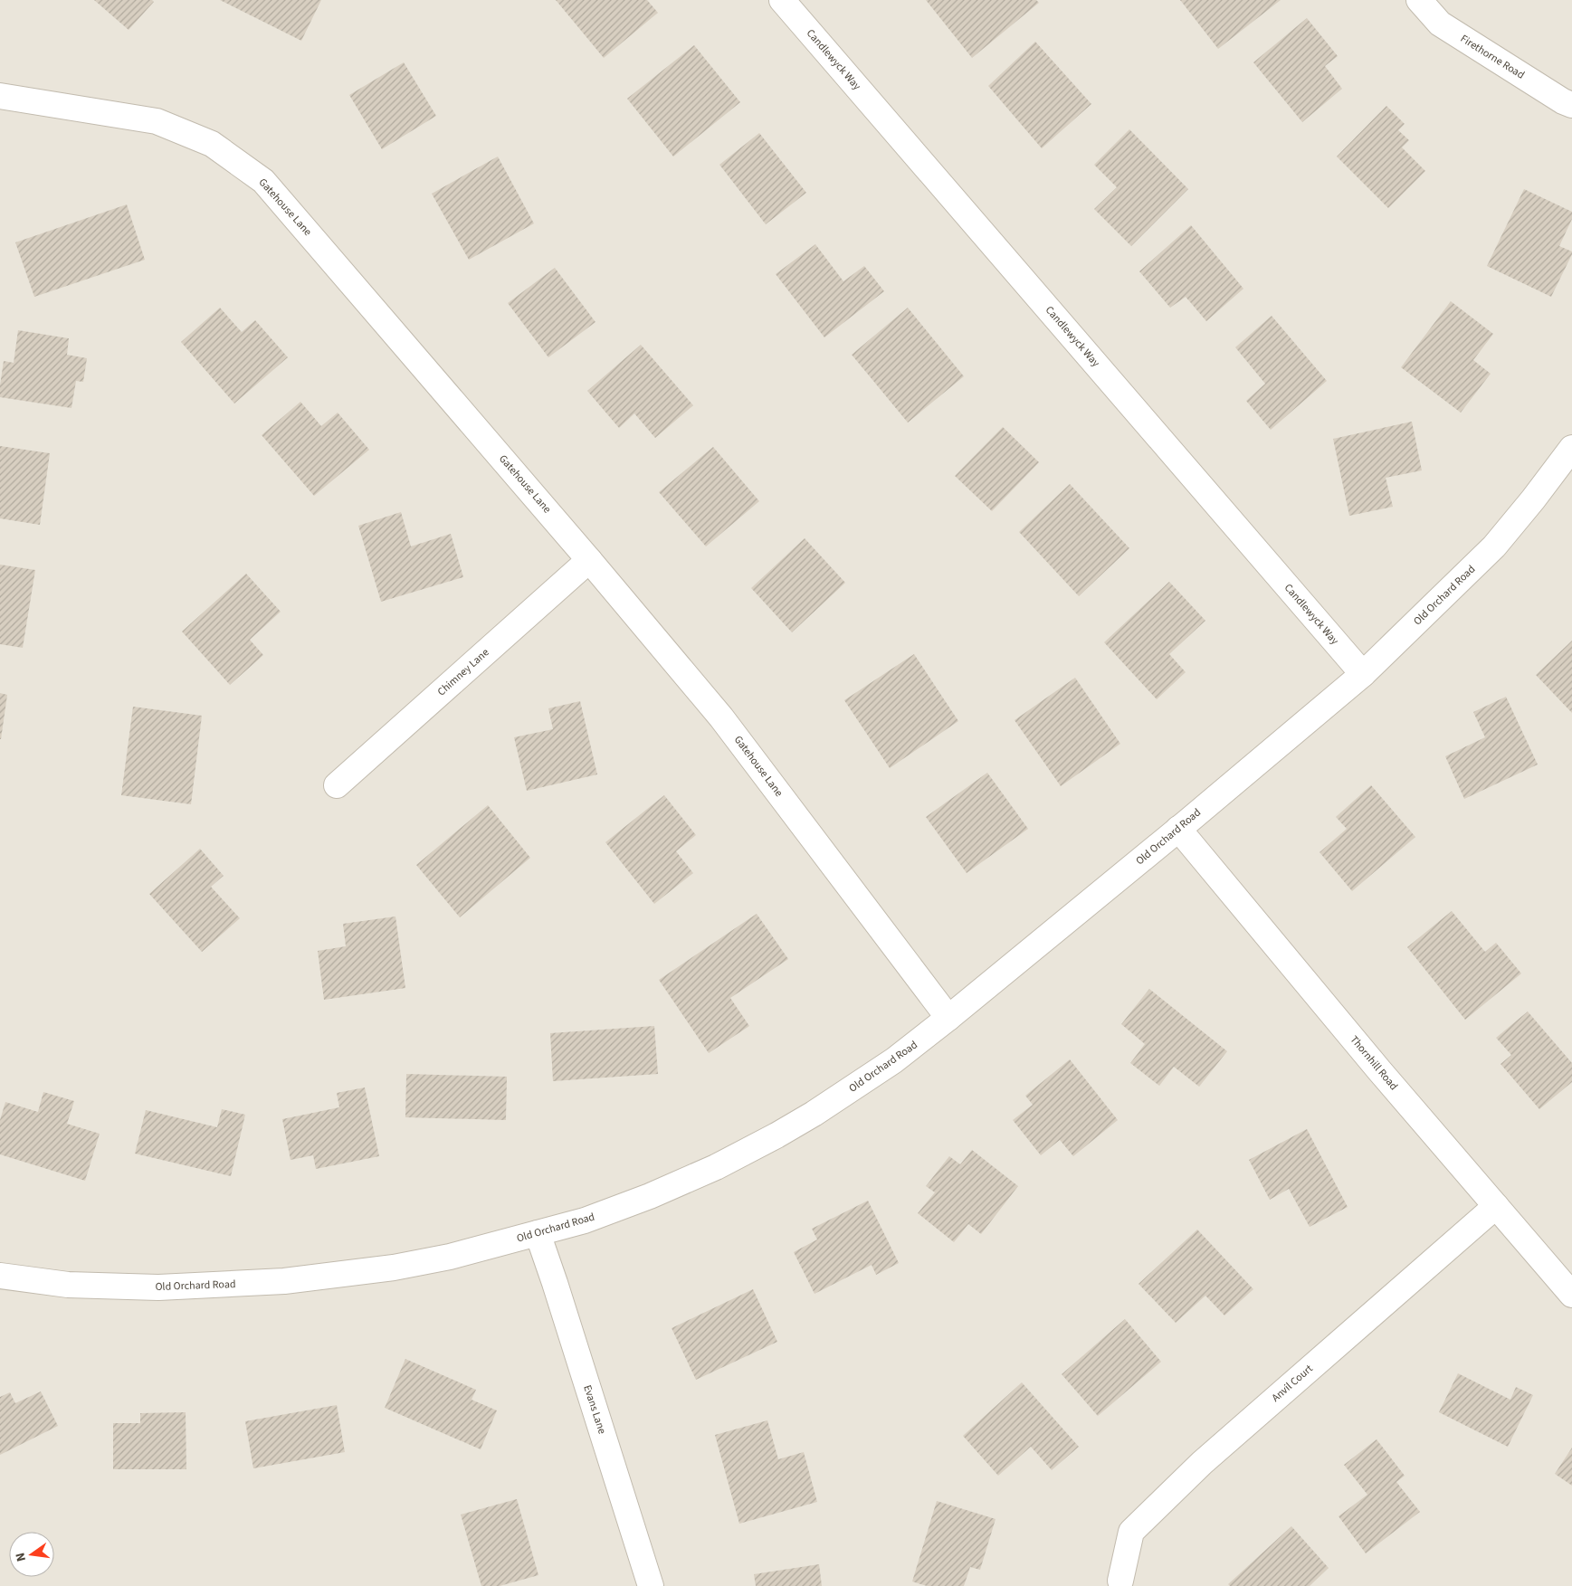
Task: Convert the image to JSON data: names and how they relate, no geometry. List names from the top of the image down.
{
  "streets": {
    "street": [
      "Firethorne Road",
      "Candlewyck Way",
      "Gatehouse Lane",
      "Old Orchard Road",
      "Chimney Lane",
      "Thornhill Road",
      "Anvil Court",
      "Evans Lane"
    ]
  },
  "crossings": [
    ["Candlewyck Way", "Old Orchard Road"],
    ["Gatehouse Lane", "Old Orchard Road"],
    ["Gatehouse Lane", "Chimney Lane"],
    ["Old Orchard Road", "Thornhill Road"],
    ["Old Orchard Road", "Evans Lane"],
    ["Thornhill Road", "Anvil Court"]
  ],
  "north": "left"
}
